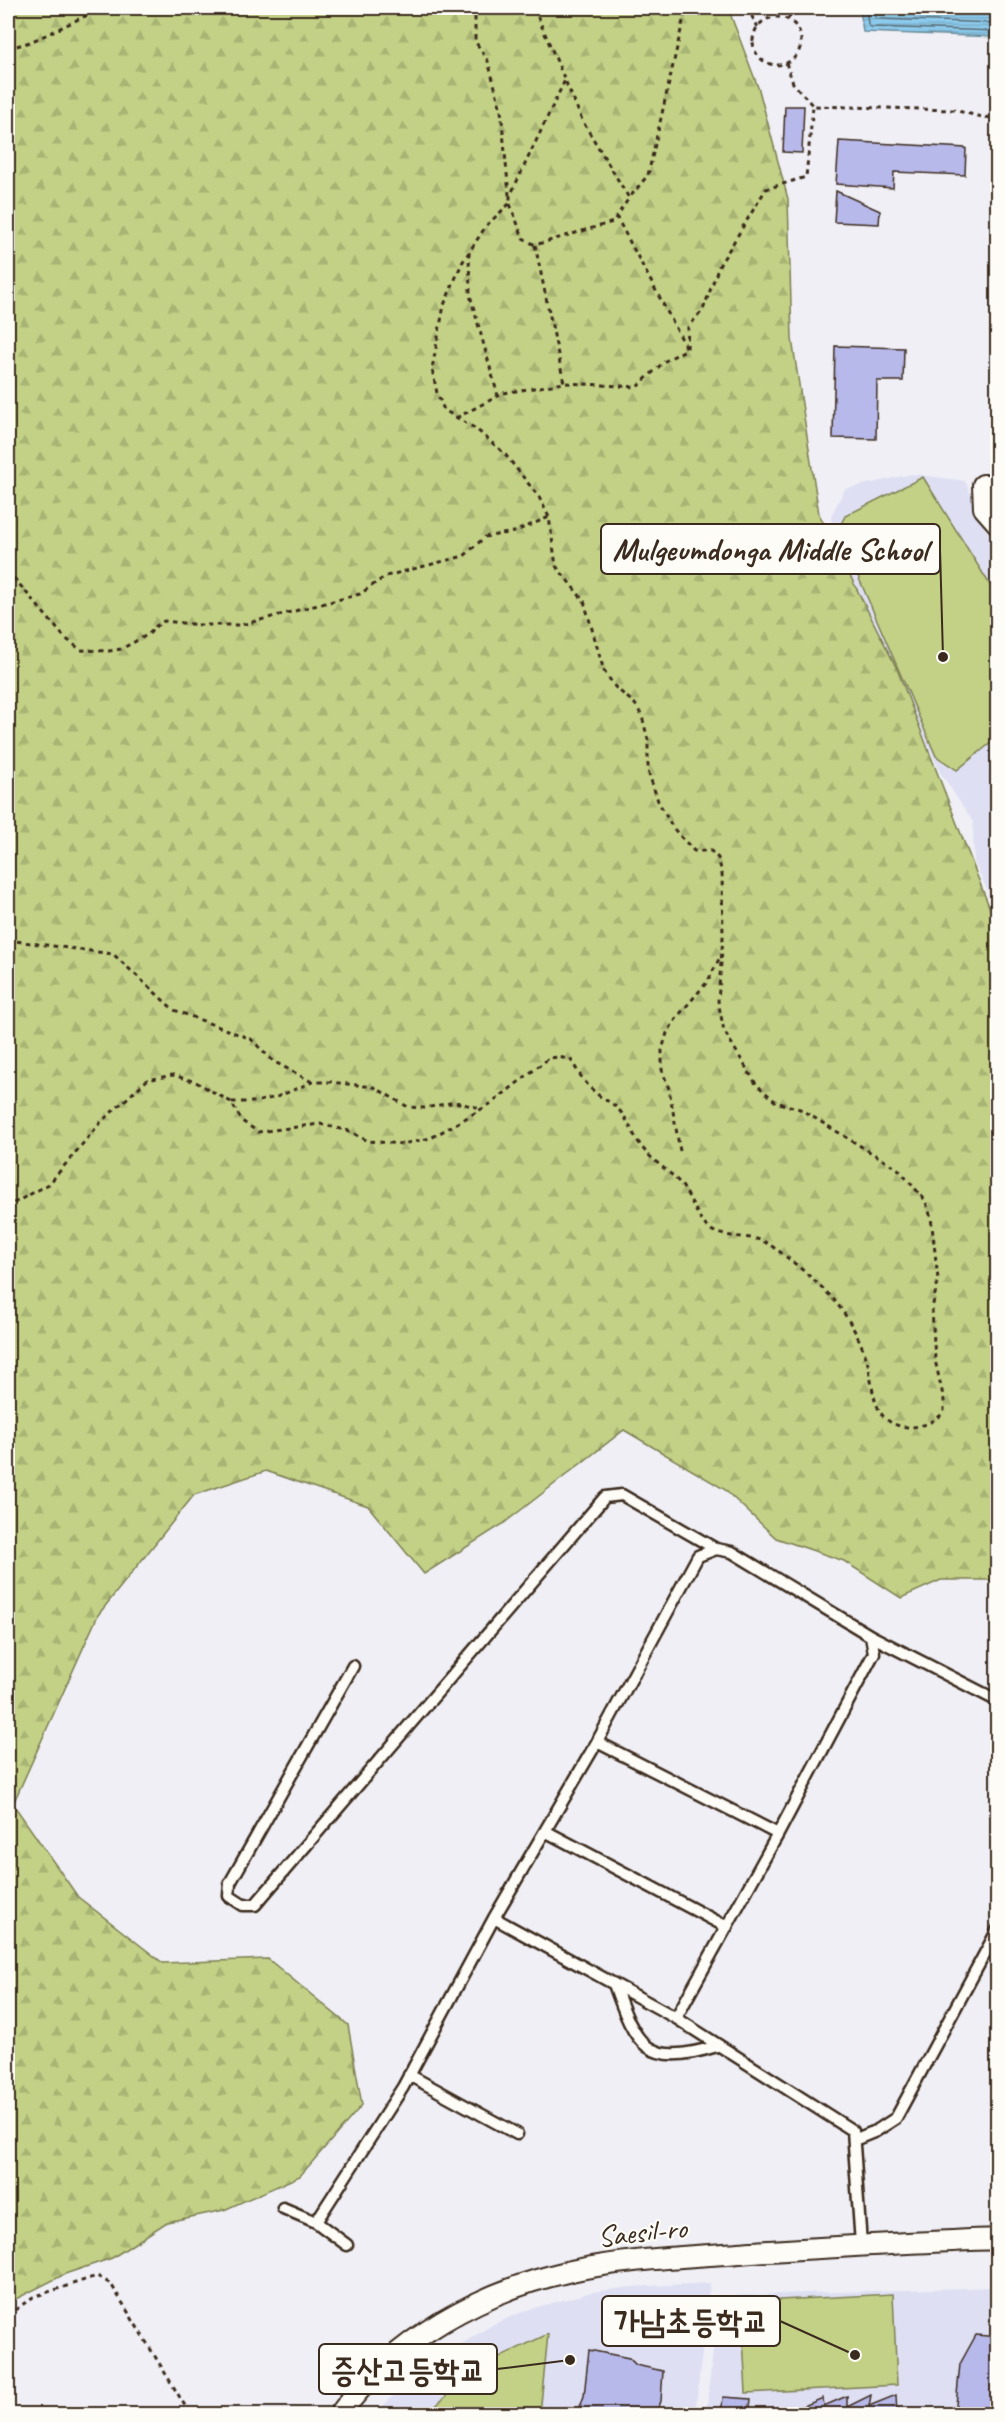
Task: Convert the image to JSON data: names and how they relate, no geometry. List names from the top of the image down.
{
  "streets": {
    "street": ["Saesil-ro"]
  },
  "places": ["Mulgeumdonga Middle School", "가남초등학교", "증산고등학교"]
}
